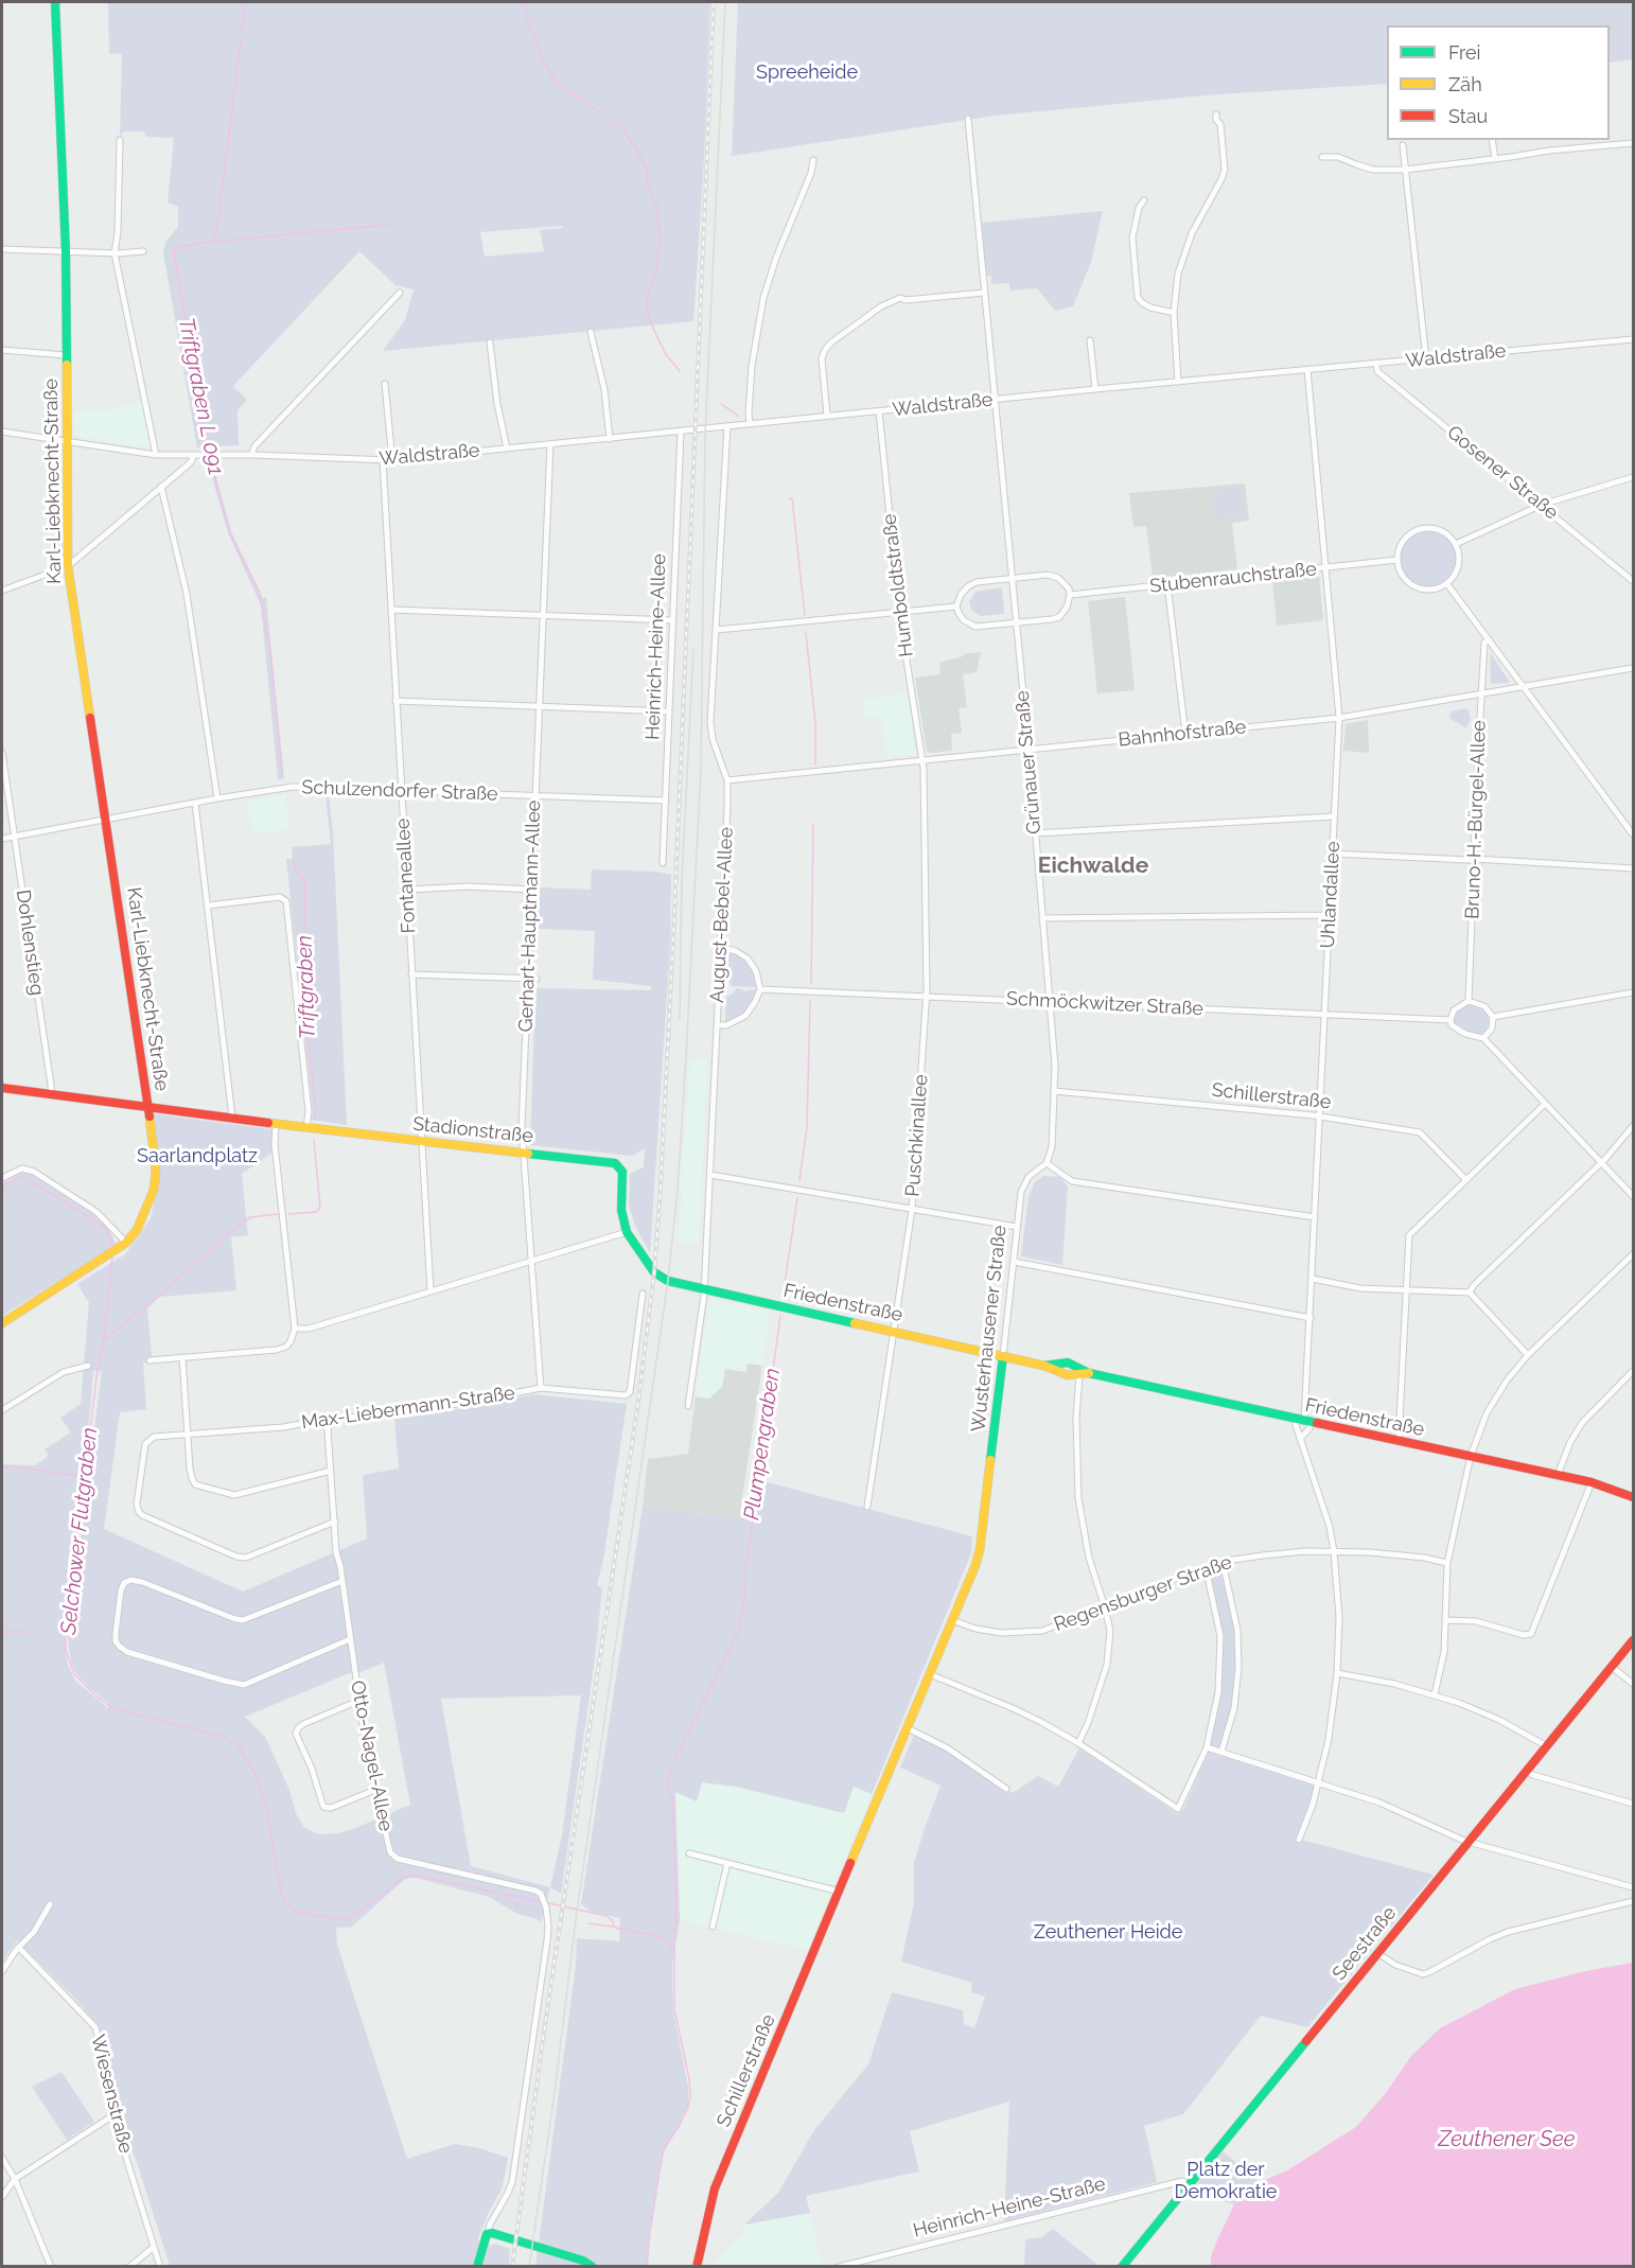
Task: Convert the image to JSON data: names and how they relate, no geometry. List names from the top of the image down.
{
  "streets": {
    "street": [
      "Waldstraße",
      "Gosener Straße",
      "Karl-Liebknecht-Straße",
      "Stubenrauchstraße",
      "Humboldtstraße",
      "Heinrich-Heine-Allee",
      "Bahnhofstraße",
      "Grünauer Straße",
      "Schulzendorfer Straße",
      "Bruno-H.-Bürgel-Allee",
      "Fontaneallee",
      "Uhlandallee",
      "August-Bebel-Allee",
      "Gerhart-Hauptmann-Allee",
      "Dohlenstieg",
      "Schmöckwitzer Straße",
      "Schillerstraße",
      "Stadionstraße",
      "Puschkinallee",
      "Friedenstraße",
      "Wusterhausener Straße",
      "Max-Liebermann-Straße",
      "Regensburger Straße",
      "Otto-Nagel-Allee",
      "Seestraße",
      "Wiesenstraße",
      "Heinrich-Heine-Straße"
    ]
  },
  "crossings": [
    ["Waldstraße", "Gosener Straße"],
    ["Waldstraße", "Karl-Liebknecht-Straße"],
    ["Waldstraße", "Humboldtstraße"],
    ["Waldstraße", "Heinrich-Heine-Allee"],
    ["Waldstraße", "Grünauer Straße"],
    ["Waldstraße", "Fontaneallee"],
    ["Waldstraße", "Uhlandallee"],
    ["Waldstraße", "August-Bebel-Allee"],
    ["Waldstraße", "Gerhart-Hauptmann-Allee"],
    ["Karl-Liebknecht-Straße", "Schulzendorfer Straße"],
    ["Karl-Liebknecht-Straße", "Stadionstraße"],
    ["Stubenrauchstraße", "Uhlandallee"],
    ["Humboldtstraße", "Bahnhofstraße"],
    ["Humboldtstraße", "Puschkinallee"],
    ["Heinrich-Heine-Allee", "Schulzendorfer Straße"],
    ["Bahnhofstraße", "Grünauer Straße"],
    ["Bahnhofstraße", "Bruno-H.-Bürgel-Allee"],
    ["Bahnhofstraße", "Uhlandallee"],
    ["Bahnhofstraße", "August-Bebel-Allee"],
    ["Bahnhofstraße", "Puschkinallee"],
    ["Grünauer Straße", "Schmöckwitzer Straße"],
    ["Grünauer Straße", "Schillerstraße"],
    ["Grünauer Straße", "Wusterhausener Straße"],
    ["Schulzendorfer Straße", "Fontaneallee"],
    ["Schulzendorfer Straße", "Gerhart-Hauptmann-Allee"],
    ["Schulzendorfer Straße", "Dohlenstieg"],
    ["Bruno-H.-Bürgel-Allee", "Schmöckwitzer Straße"],
    ["Fontaneallee", "Stadionstraße"],
    ["Uhlandallee", "Schmöckwitzer Straße"],
    ["Uhlandallee", "Schillerstraße"],
    ["Uhlandallee", "Friedenstraße"],
    ["August-Bebel-Allee", "Friedenstraße"],
    ["Gerhart-Hauptmann-Allee", "Stadionstraße"],
    ["Gerhart-Hauptmann-Allee", "Max-Liebermann-Straße"],
    ["Dohlenstieg", "Stadionstraße"],
    ["Schmöckwitzer Straße", "Puschkinallee"],
    ["Schillerstraße", "Wusterhausener Straße"],
    ["Schillerstraße", "Regensburger Straße"],
    ["Stadionstraße", "Friedenstraße"],
    ["Puschkinallee", "Friedenstraße"],
    ["Friedenstraße", "Wusterhausener Straße"],
    ["Max-Liebermann-Straße", "Otto-Nagel-Allee"],
    ["Seestraße", "Heinrich-Heine-Straße"]
  ],
  "districts": ["Eichwalde"],
  "water": [
    "Triftgraben L 091",
    "Triftgraben",
    "Plumpengraben",
    "Selchower Flutgraben",
    "Zeuthener See"
  ],
  "parks": [
    "Spreeheide",
    "Saarlandplatz",
    "Zeuthener Heide",
    "Platz der Demokratie"
  ],
  "legend": ["Frei", "Zäh", "Stau"]
}
